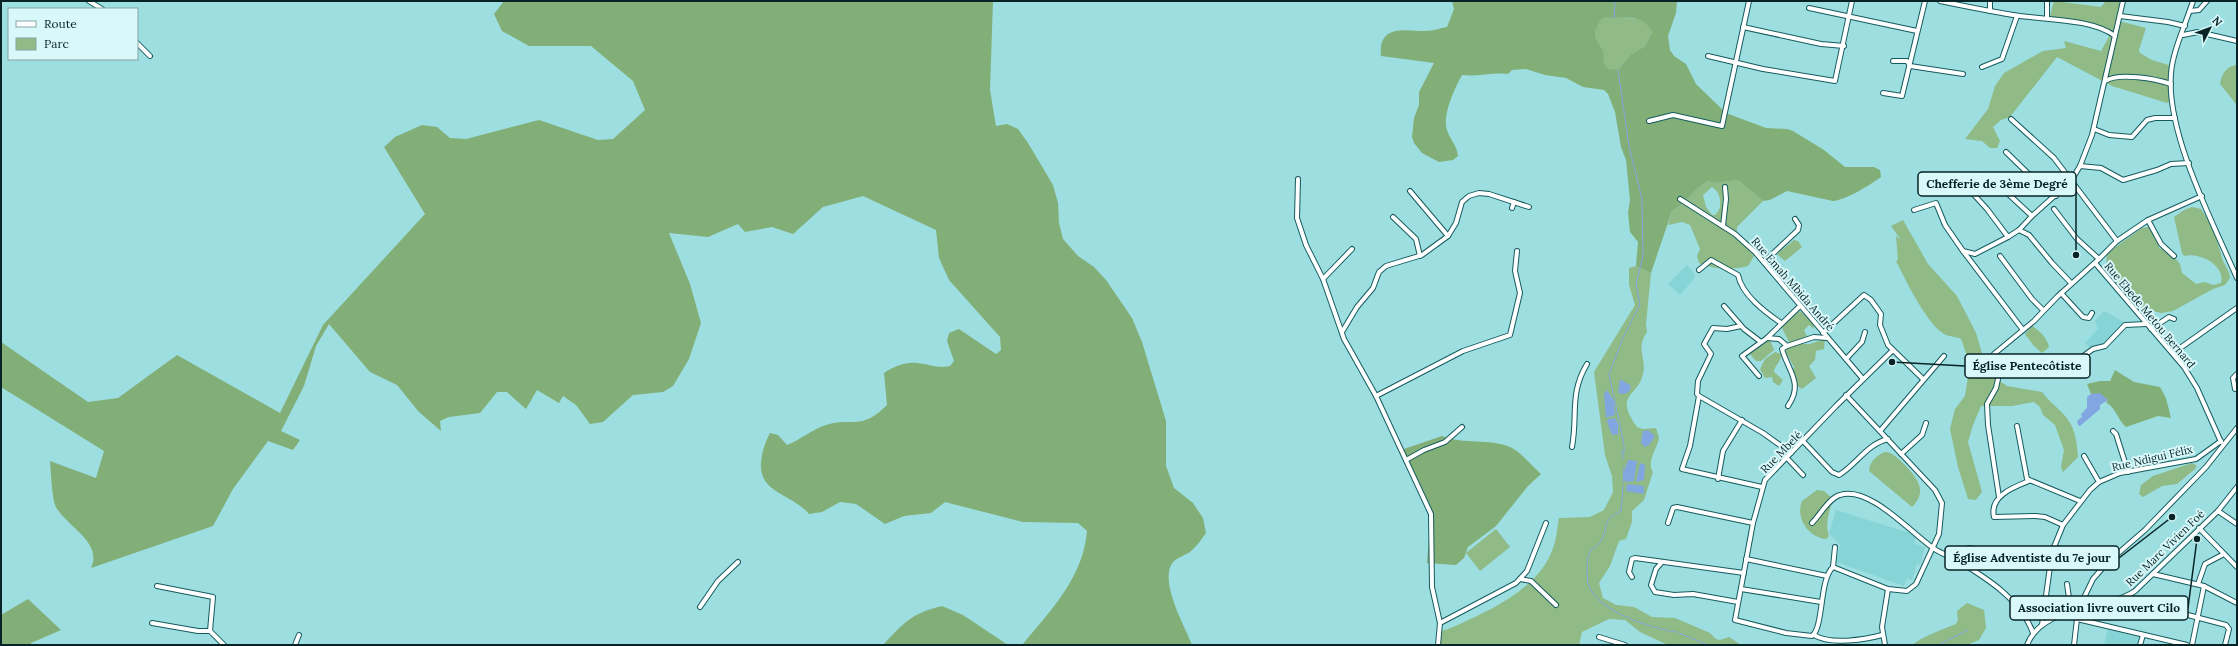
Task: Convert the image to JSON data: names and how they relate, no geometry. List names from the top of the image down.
{
  "streets": {
    "street": [
      "Rue Emah Mbida André",
      "Rue Ebede Metou Bernard",
      "Rue Mbelé",
      "Rue Ndigui Félix",
      "Rue Marc Vivien Foé"
    ]
  },
  "crossings": [
    ["Rue Emah Mbida André", "Rue Mbelé"],
    ["Rue Ebede Metou Bernard", "Rue Ndigui Félix"],
    ["Rue Ndigui Félix", "Rue Marc Vivien Foé"]
  ],
  "places": [
    "Chefferie de 3ème Degré",
    "Église Pentecôtiste",
    "Église Adventiste du 7e jour",
    "Association livre ouvert Cilo"
  ],
  "legend": ["Route", "Parc"],
  "north": "top right"
}
